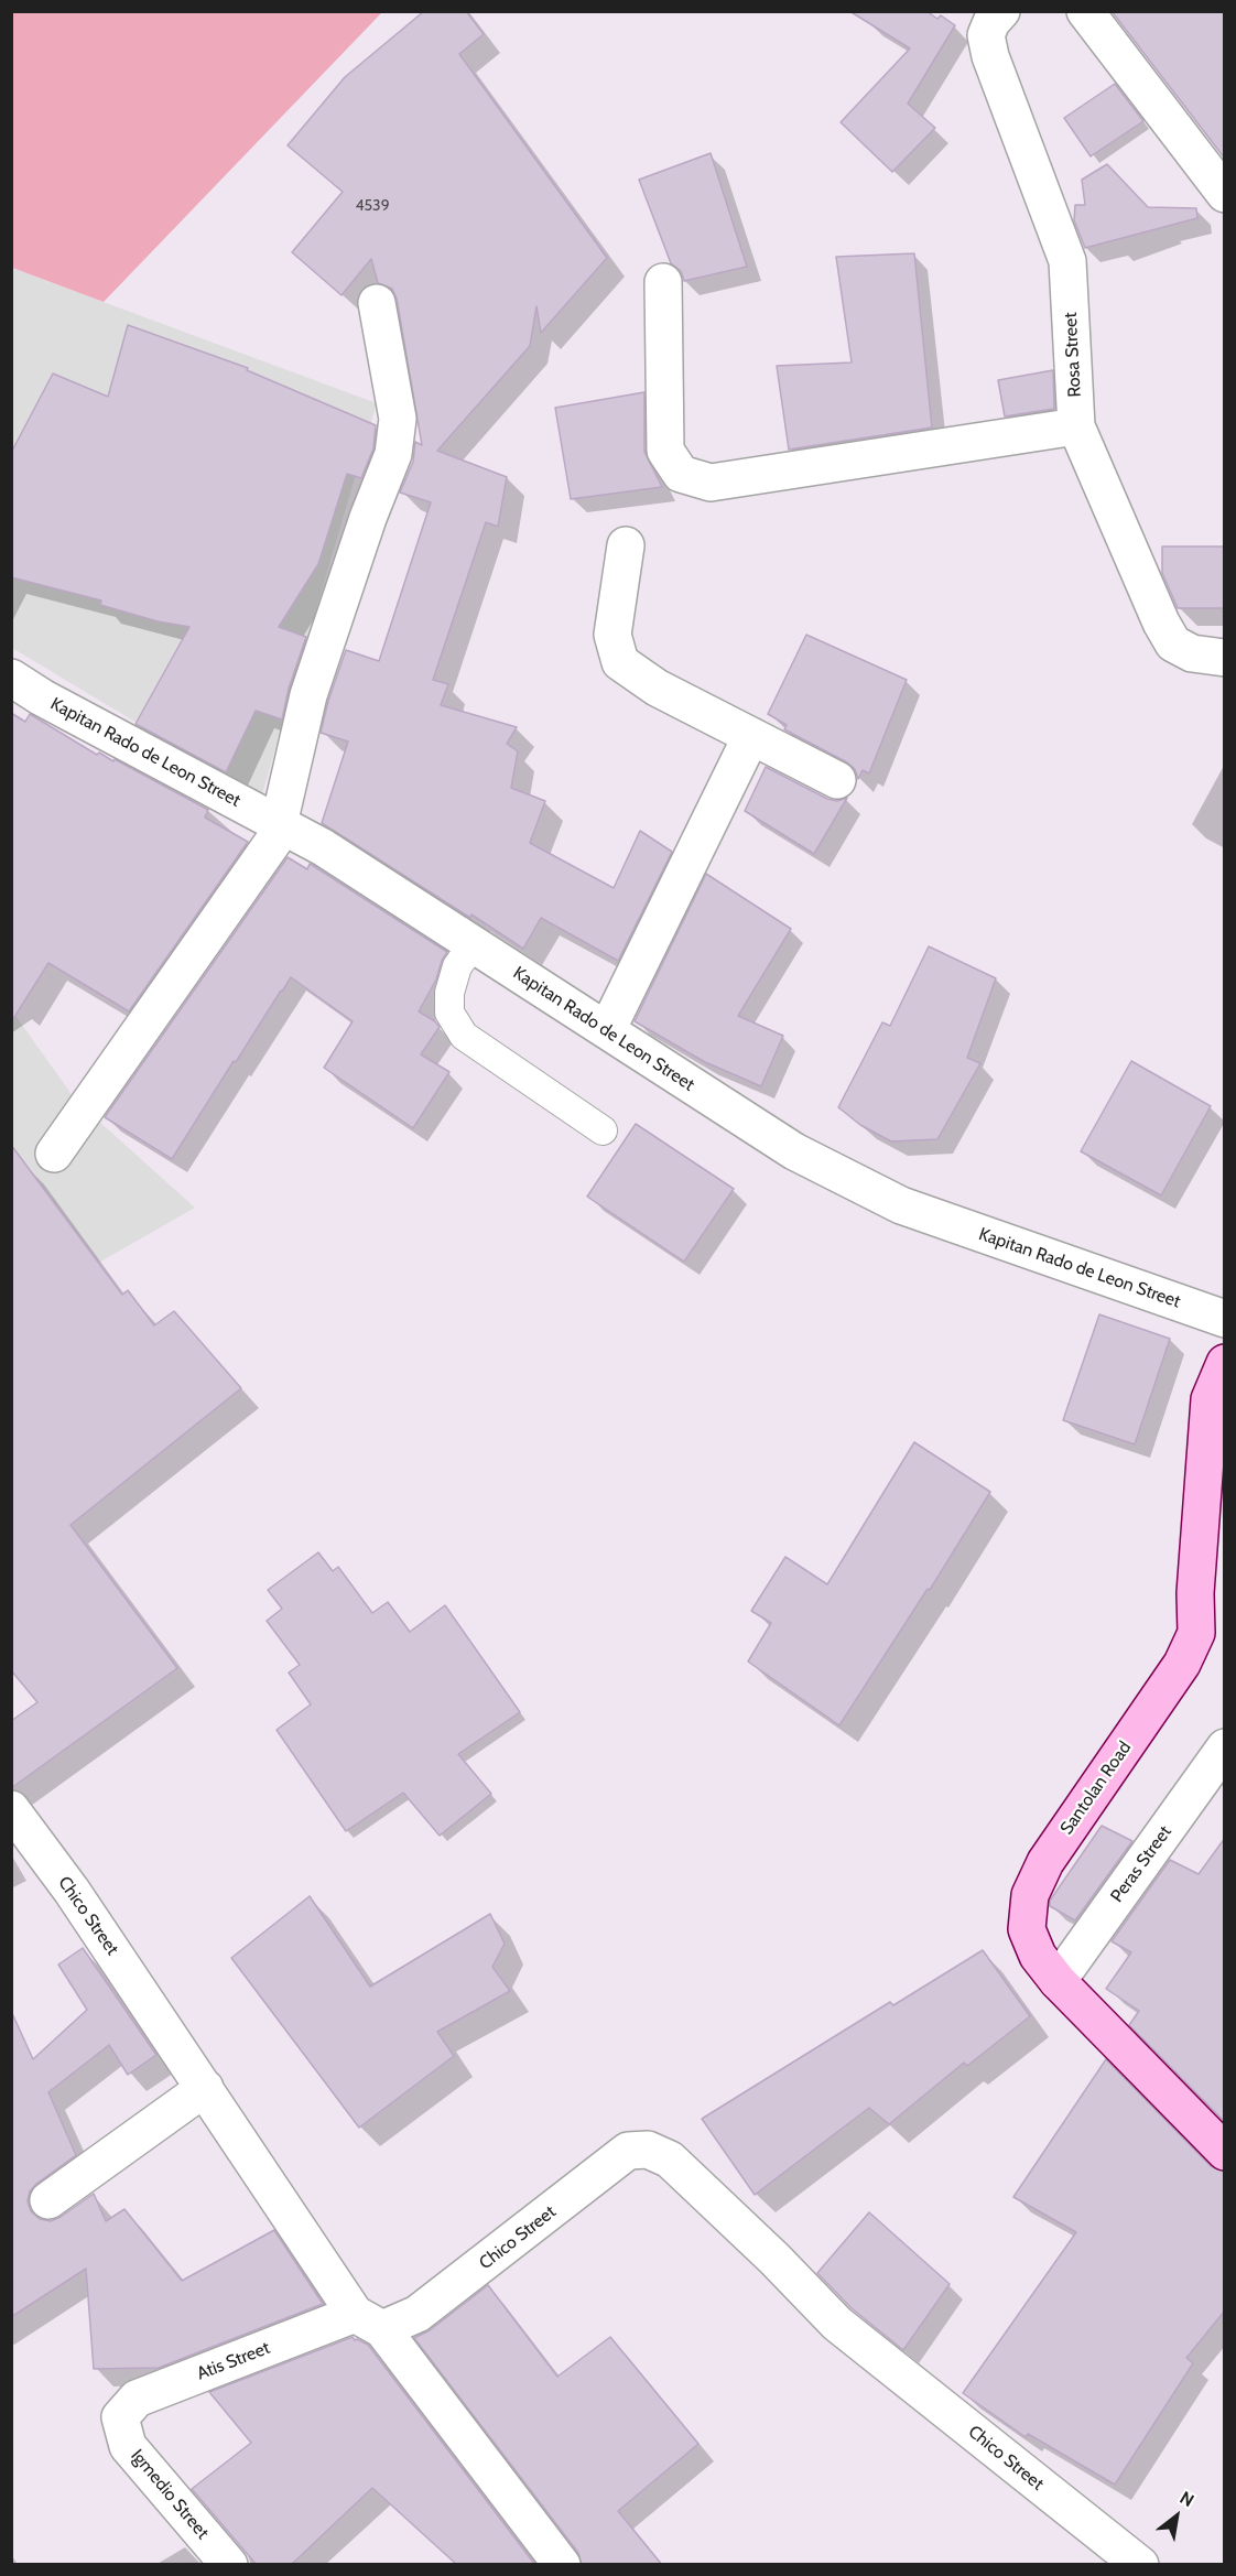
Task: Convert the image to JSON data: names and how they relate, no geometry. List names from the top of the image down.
{
  "streets": {
    "street": [
      "Rosa Street",
      "Kapitan Rado de Leon Street",
      "Santolan Road",
      "Peras Street",
      "Chico Street",
      "Atis Street",
      "Igmedio Street"
    ]
  },
  "crossings": [
    ["Santolan Road", "Peras Street"],
    ["Chico Street", "Atis Street"],
    ["Atis Street", "Igmedio Street"]
  ],
  "house_numbers": ["4539"],
  "north": "top right"
}
